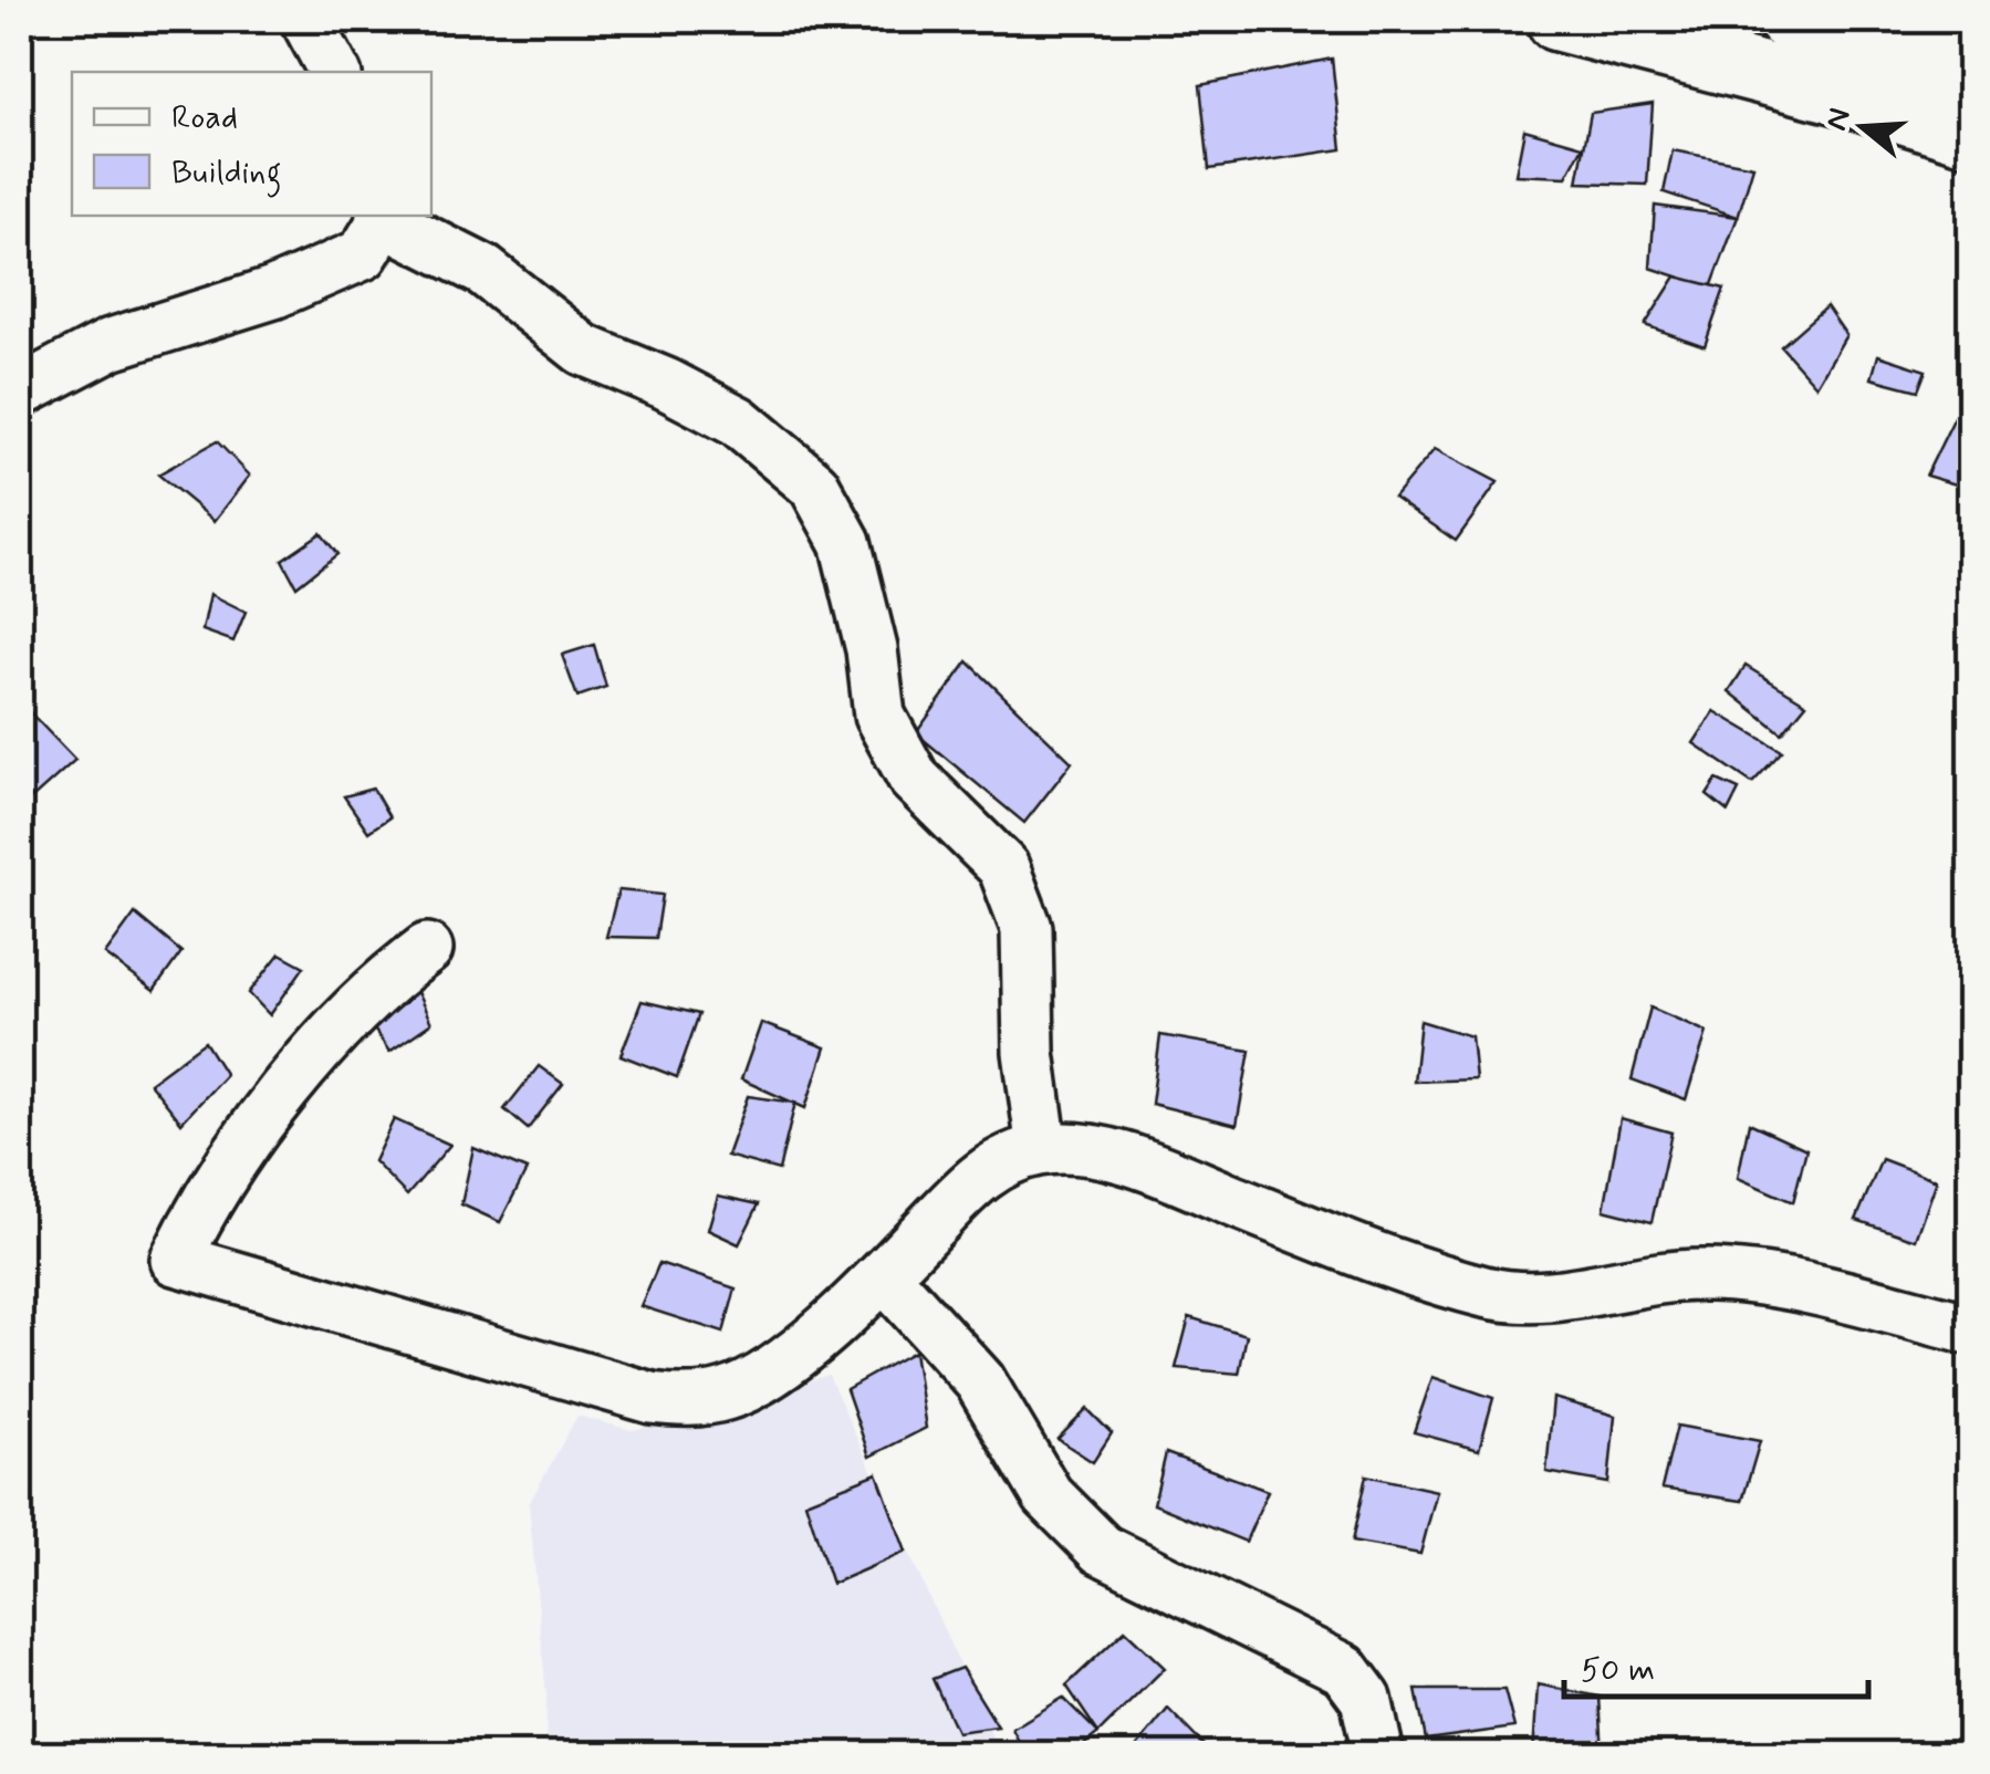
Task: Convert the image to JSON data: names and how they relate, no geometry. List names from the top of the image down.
{
  "legend": ["Road", "Building"],
  "scale_bar": "50 m",
  "north": "left"
}
